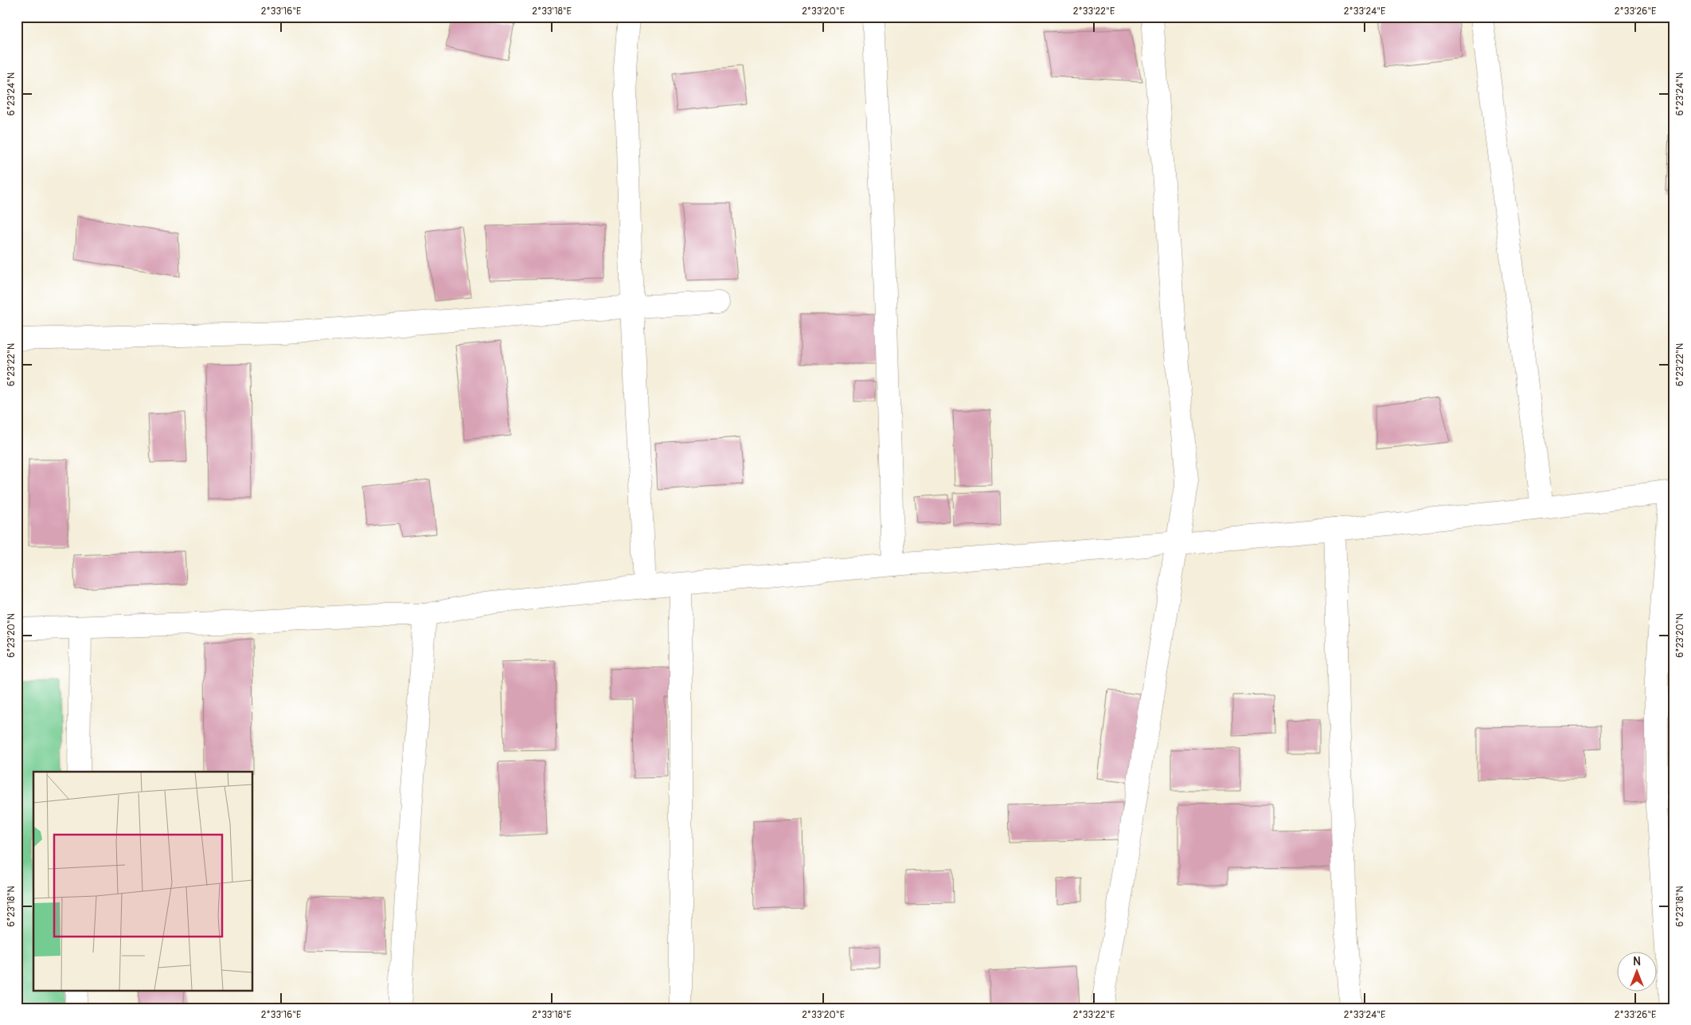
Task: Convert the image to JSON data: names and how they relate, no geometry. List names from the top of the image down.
{
  "north": "top",
  "coordinates": [
    "2°33'16\"E",
    "2°33'18\"E",
    "2°33'20\"E",
    "2°33'22\"E",
    "2°33'24\"E",
    "2°33'26\"E",
    "6°23'24\"N",
    "6°23'22\"N",
    "6°23'20\"N",
    "6°23'18\"N"
  ]
}
